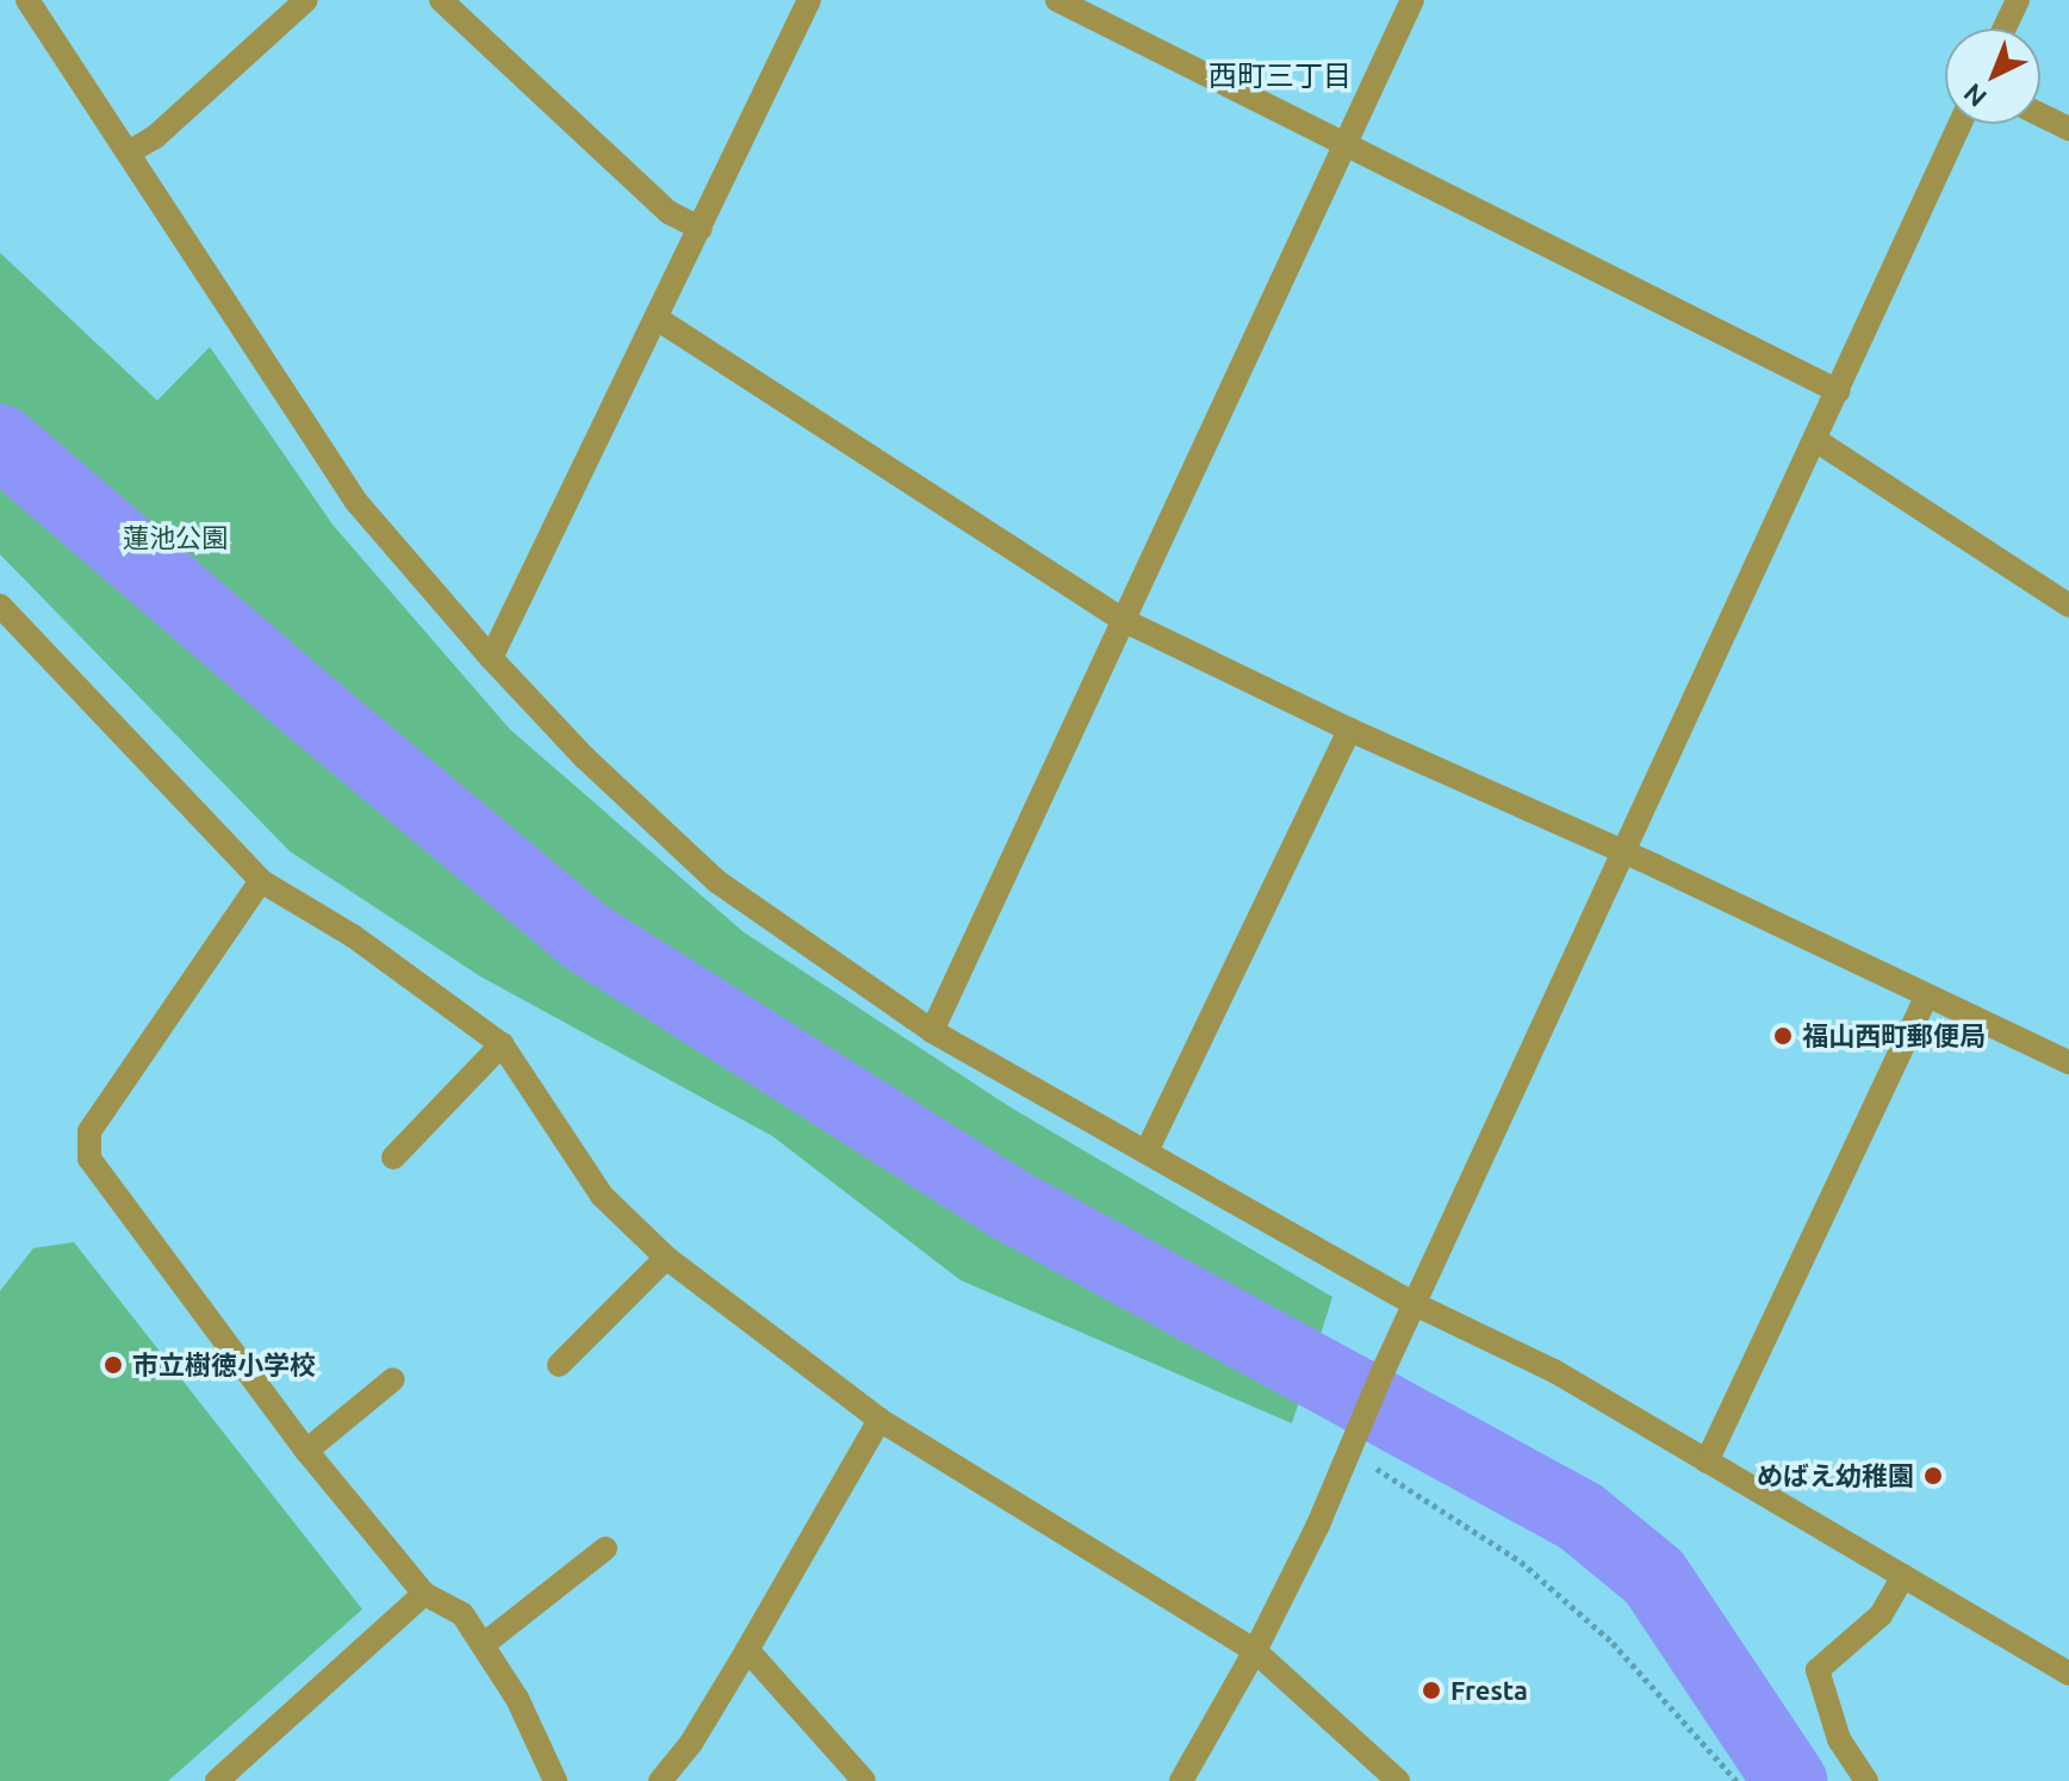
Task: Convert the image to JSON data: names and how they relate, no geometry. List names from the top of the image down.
{
  "districts": ["西町三丁目"],
  "parks": ["蓮池公園"],
  "places": [
    "福山西町郵便局",
    "市立樹徳小学校",
    "めばえ幼稚園",
    "Fresta"
  ],
  "north": "bottom left"
}
